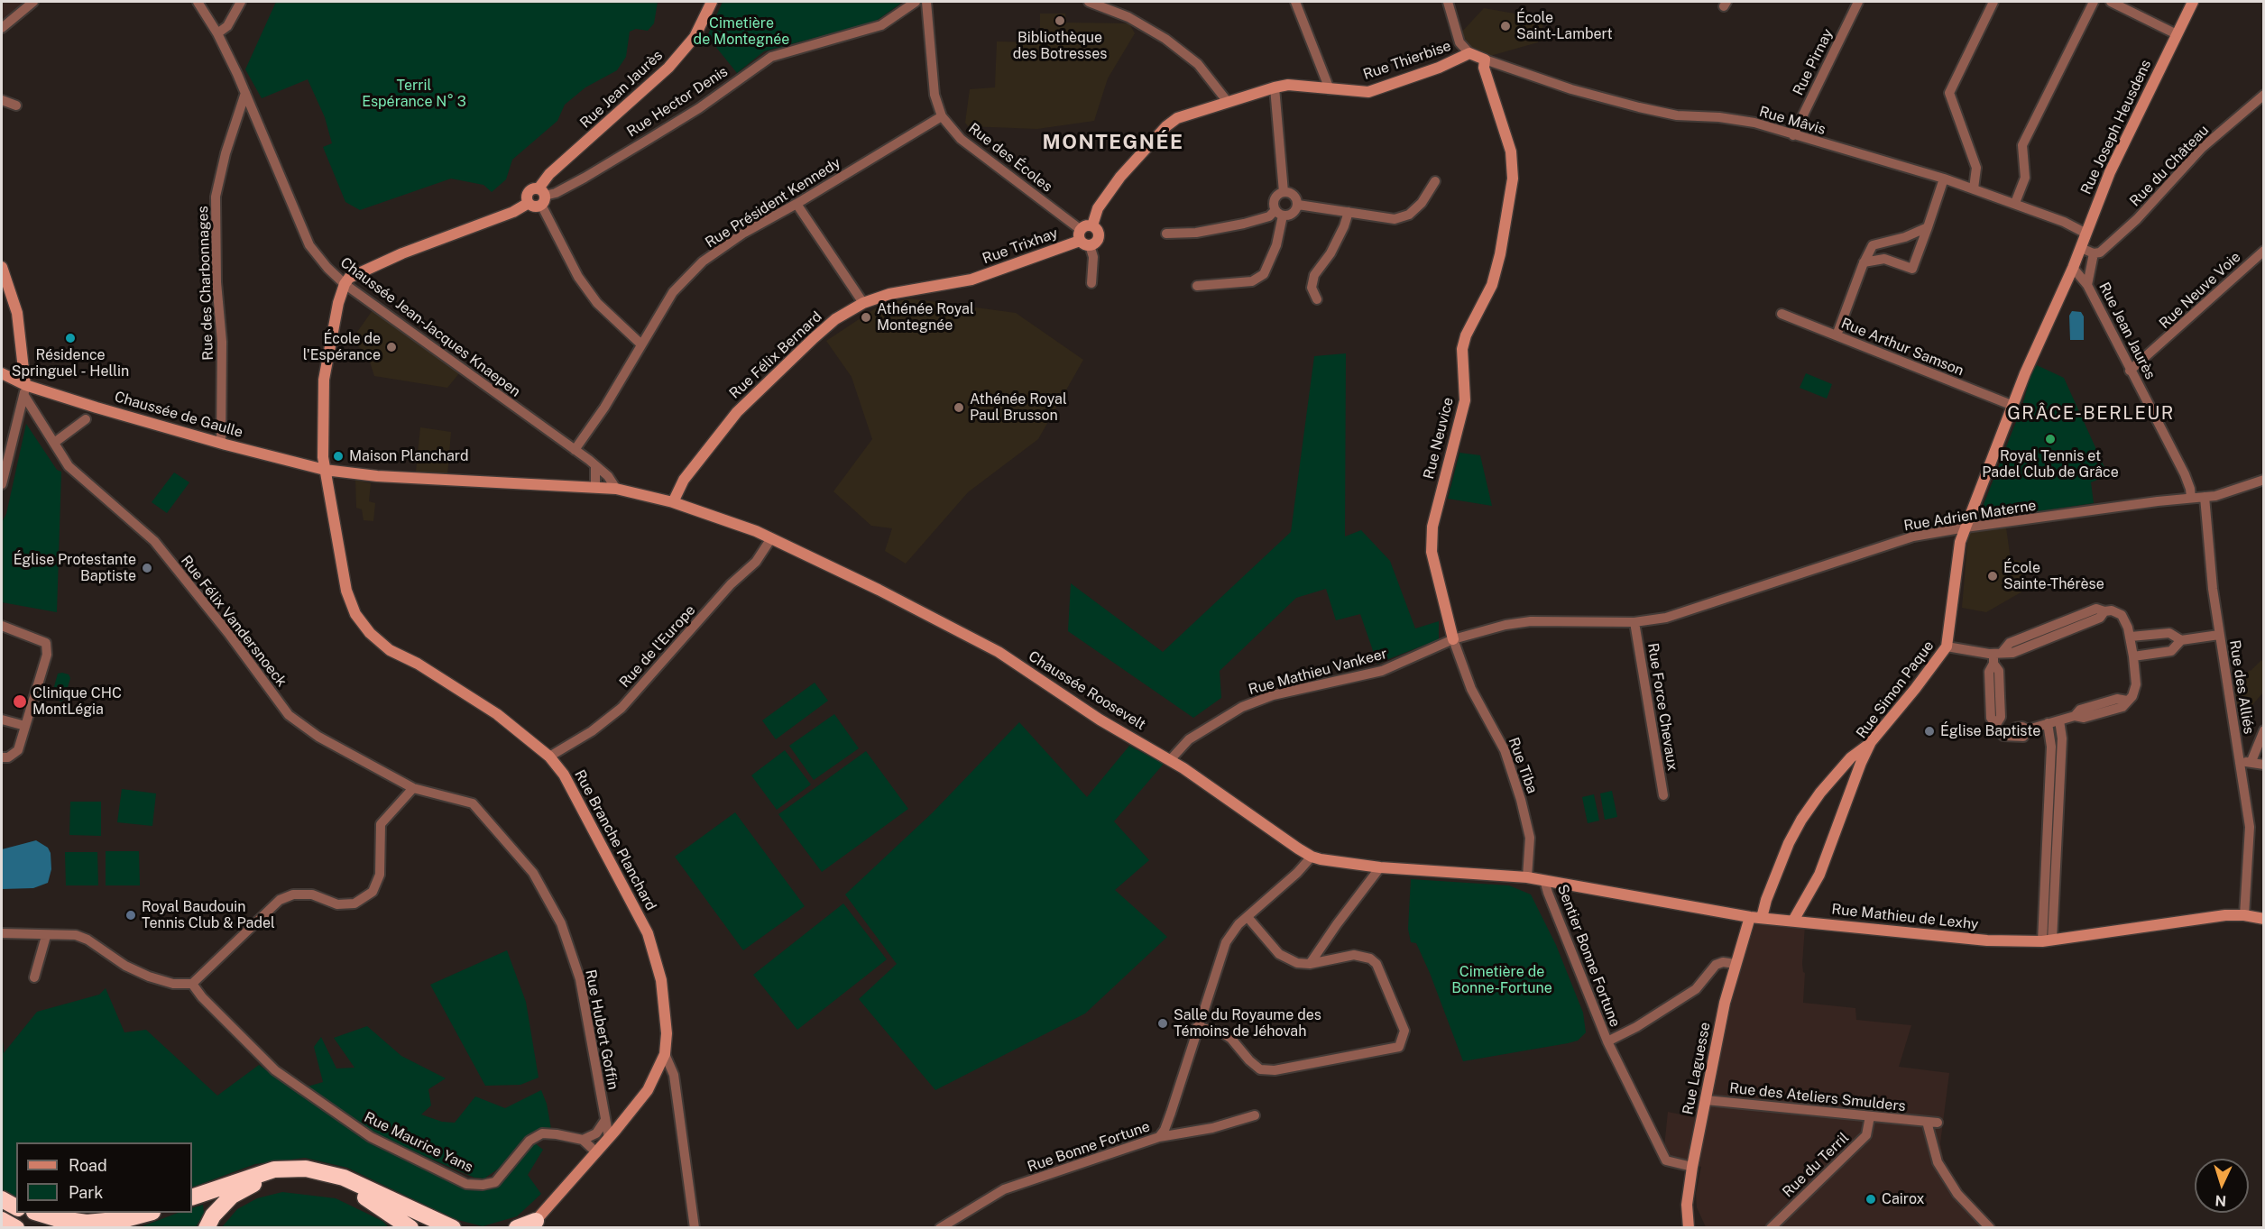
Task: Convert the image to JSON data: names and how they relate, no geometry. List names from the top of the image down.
{
  "streets": {
    "street": [
      "Rue Thierbise",
      "Rue Pirnay",
      "Rue Jean Jaurès",
      "Rue Hector Denis",
      "Rue Mâvis",
      "Rue Joseph Heusdens",
      "Rue des Écoles",
      "Rue du Château",
      "Rue Président Kennedy",
      "Rue Trixhay",
      "Rue des Charbonnages",
      "Rue Neuve Voie",
      "Chaussée Jean-Jacques Knaepen",
      "Rue Arthur Samson",
      "Rue Félix Bernard",
      "Chaussée de Gaulle",
      "Rue Neuvice",
      "Rue Adrien Materne",
      "Rue Félix Vandersnoeck",
      "Rue de l'Europe",
      "Rue Mathieu Vankeer",
      "Rue des Alliés",
      "Rue Simon Paque",
      "Chaussée Roosevelt",
      "Rue Force Chevaux",
      "Rue Tiba",
      "Rue Branche Planchard",
      "Rue Mathieu de Lexhy",
      "Sentier Bonne Fortune",
      "Rue Hubert Goffin",
      "Rue Laguesse",
      "Rue des Ateliers Smulders",
      "Rue Maurice Yans",
      "Rue Bonne Fortune",
      "Rue du Terril"
    ]
  },
  "crossings": [
    ["Rue Thierbise", "Rue Mâvis"],
    ["Rue Thierbise", "Rue Neuvice"],
    ["Rue Pirnay", "Rue Mâvis"],
    ["Rue Jean Jaurès", "Rue Hector Denis"],
    ["Rue Jean Jaurès", "Rue Joseph Heusdens"],
    ["Rue Jean Jaurès", "Rue Neuve Voie"],
    ["Rue Jean Jaurès", "Rue Adrien Materne"],
    ["Rue Mâvis", "Rue Joseph Heusdens"],
    ["Rue Mâvis", "Rue Neuvice"],
    ["Rue Joseph Heusdens", "Rue Arthur Samson"],
    ["Rue Joseph Heusdens", "Rue Simon Paque"],
    ["Rue des Écoles", "Rue Président Kennedy"],
    ["Rue des Écoles", "Rue Trixhay"],
    ["Rue Président Kennedy", "Chaussée Jean-Jacques Knaepen"],
    ["Rue Trixhay", "Rue Félix Bernard"],
    ["Rue des Charbonnages", "Chaussée Jean-Jacques Knaepen"],
    ["Rue des Charbonnages", "Chaussée de Gaulle"],
    ["Chaussée Jean-Jacques Knaepen", "Chaussée Roosevelt"],
    ["Chaussée Jean-Jacques Knaepen", "Rue Branche Planchard"],
    ["Rue Arthur Samson", "Rue Simon Paque"],
    ["Rue Félix Bernard", "Chaussée Roosevelt"],
    ["Chaussée de Gaulle", "Rue Félix Vandersnoeck"],
    ["Chaussée de Gaulle", "Chaussée Roosevelt"],
    ["Chaussée de Gaulle", "Rue Branche Planchard"],
    ["Rue Neuvice", "Rue Adrien Materne"],
    ["Rue Neuvice", "Rue Mathieu Vankeer"],
    ["Rue Neuvice", "Rue Tiba"],
    ["Rue Adrien Materne", "Rue Mathieu Vankeer"],
    ["Rue Adrien Materne", "Rue des Alliés"],
    ["Rue Adrien Materne", "Rue Simon Paque"],
    ["Rue Adrien Materne", "Rue Force Chevaux"],
    ["Rue Adrien Materne", "Rue Tiba"],
    ["Rue Félix Vandersnoeck", "Rue Hubert Goffin"],
    ["Rue de l'Europe", "Chaussée Roosevelt"],
    ["Rue de l'Europe", "Rue Branche Planchard"],
    ["Rue Mathieu Vankeer", "Chaussée Roosevelt"],
    ["Rue Mathieu Vankeer", "Rue Tiba"],
    ["Rue des Alliés", "Rue Mathieu de Lexhy"],
    ["Rue Simon Paque", "Rue Mathieu de Lexhy"],
    ["Rue Simon Paque", "Rue Laguesse"],
    ["Chaussée Roosevelt", "Rue Tiba"],
    ["Chaussée Roosevelt", "Rue Mathieu de Lexhy"],
    ["Chaussée Roosevelt", "Sentier Bonne Fortune"],
    ["Rue Mathieu de Lexhy", "Sentier Bonne Fortune"],
    ["Rue Mathieu de Lexhy", "Rue Laguesse"],
    ["Sentier Bonne Fortune", "Rue Laguesse"],
    ["Rue Laguesse", "Rue des Ateliers Smulders"],
    ["Rue des Ateliers Smulders", "Rue du Terril"]
  ],
  "districts": ["MONTEGNÉE", "GRÂCE-BERLEUR"],
  "parks": ["Cimetière de Montegnée", "Terril Espérance N° 3", "Cimetière de Bonne-Fortune"],
  "places": [
    "Bibliothèque des Botresses",
    "École Saint-Lambert",
    "Athénée Royal Montegnée",
    "Résidence Springuel - Hellin",
    "École de l'Espérance",
    "Athénée Royal Paul Brusson",
    "Royal Tennis et Padel Club de Grâce",
    "Maison Planchard",
    "Église Protestante Baptiste",
    "École Sainte-Thérèse",
    "Clinique CHC MontLégia",
    "Église Baptiste",
    "Royal Baudouin Tennis Club & Padel",
    "Salle du Royaume des Témoins de Jéhovah",
    "Cairox"
  ],
  "legend": ["Road", "Park"],
  "north": "bottom"
}
